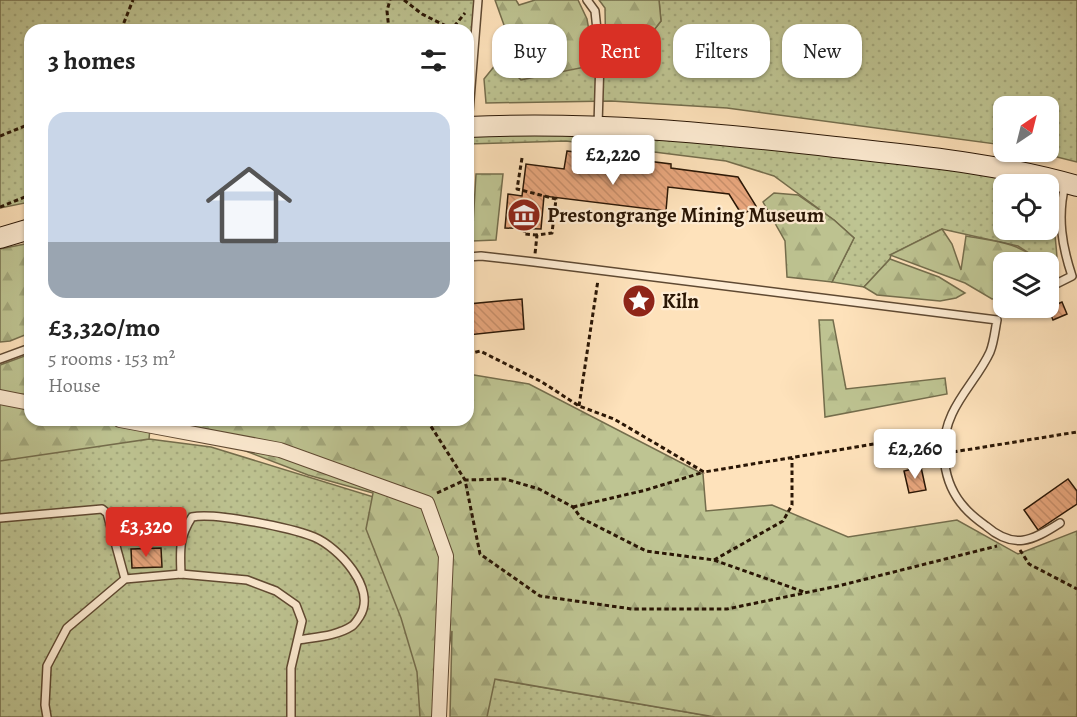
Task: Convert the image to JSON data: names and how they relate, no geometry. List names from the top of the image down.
{
  "places": {
    "museum": ["Prestongrange Mining Museum"],
    "place": ["Kiln"]
  },
  "north": "top right",
  "page": {
    "chip": [
      "Buy",
      "Rent",
      "Filters",
      "New"
    ],
    "heading": "3 homes",
    "list": [
      {
        "name": "£3,320/mo",
        "note": "5 rooms · 153 m² · House"
      }
    ],
    "price": ["£2,220", "£2,260", "£3,320"]
  }
}
